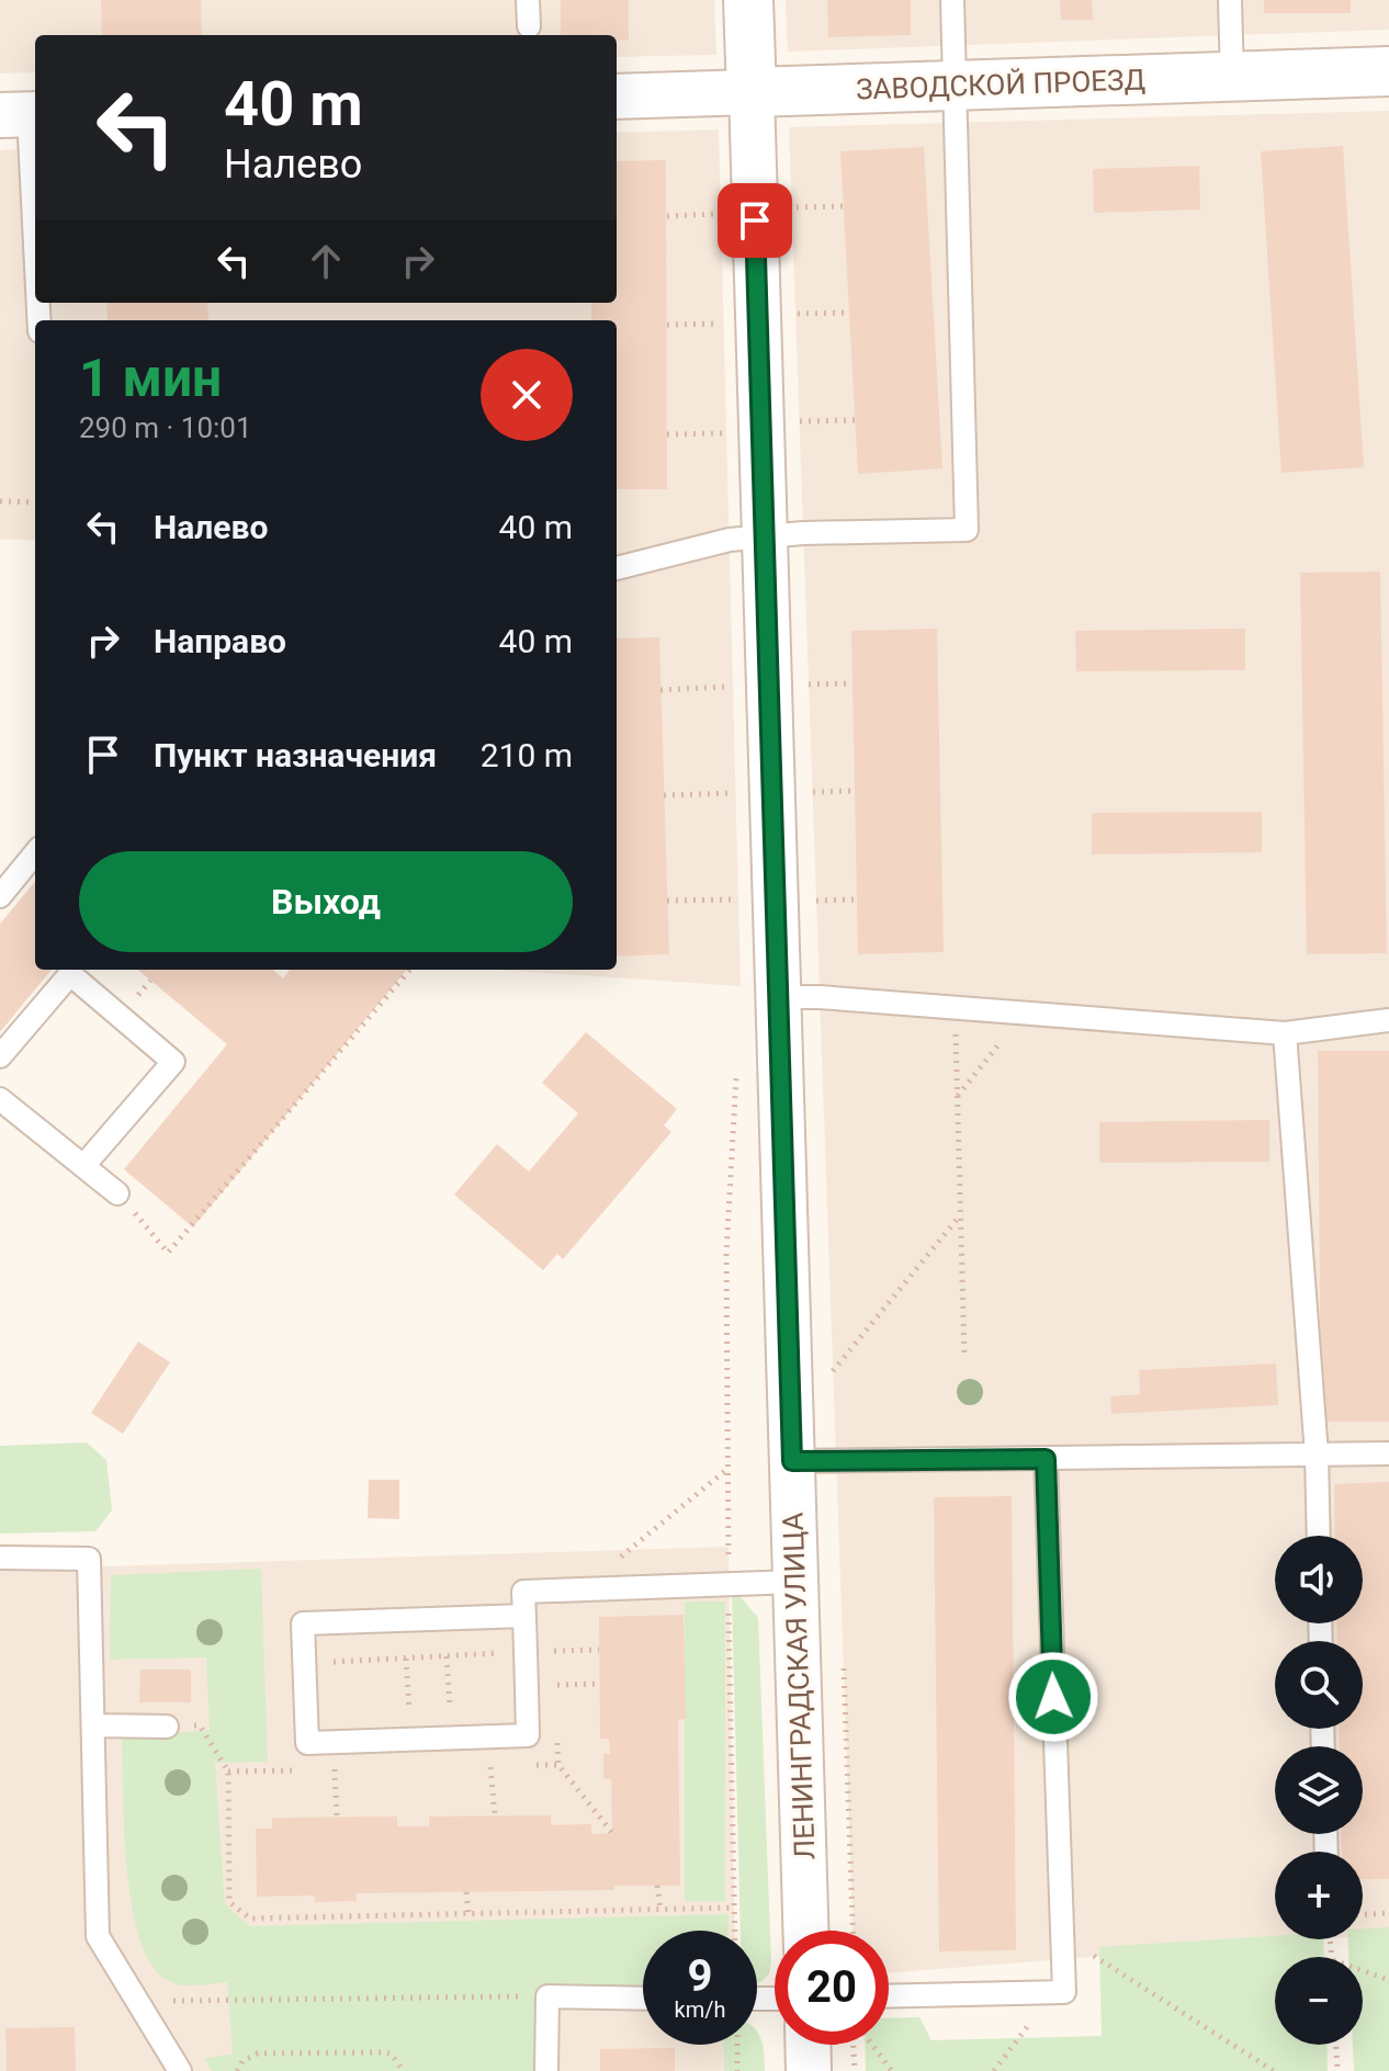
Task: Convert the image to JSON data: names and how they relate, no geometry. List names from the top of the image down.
{
  "streets": {
    "street": ["ЗАВОДСКОЙ ПРОЕЗД", "ЛЕНИНГРАДСКАЯ УЛИЦА"]
  },
  "crossings": [
    ["ЗАВОДСКОЙ ПРОЕЗД", "ЛЕНИНГРАДСКАЯ УЛИЦА"]
  ],
  "page": {
    "turn": ["40 m", "Налево"],
    "heading": ["1 мин", "290 m · 10:01"],
    "list": [
      {
        "name": "Налево",
        "value": "40 m"
      },
      {
        "name": "Направо",
        "value": "40 m"
      },
      {
        "name": "Пункт назначения",
        "value": "210 m"
      }
    ],
    "buttons": "Выход",
    "map_buttons": ["+", "−"],
    "speed": "9 km/h",
    "limit": "20"
  }
}
